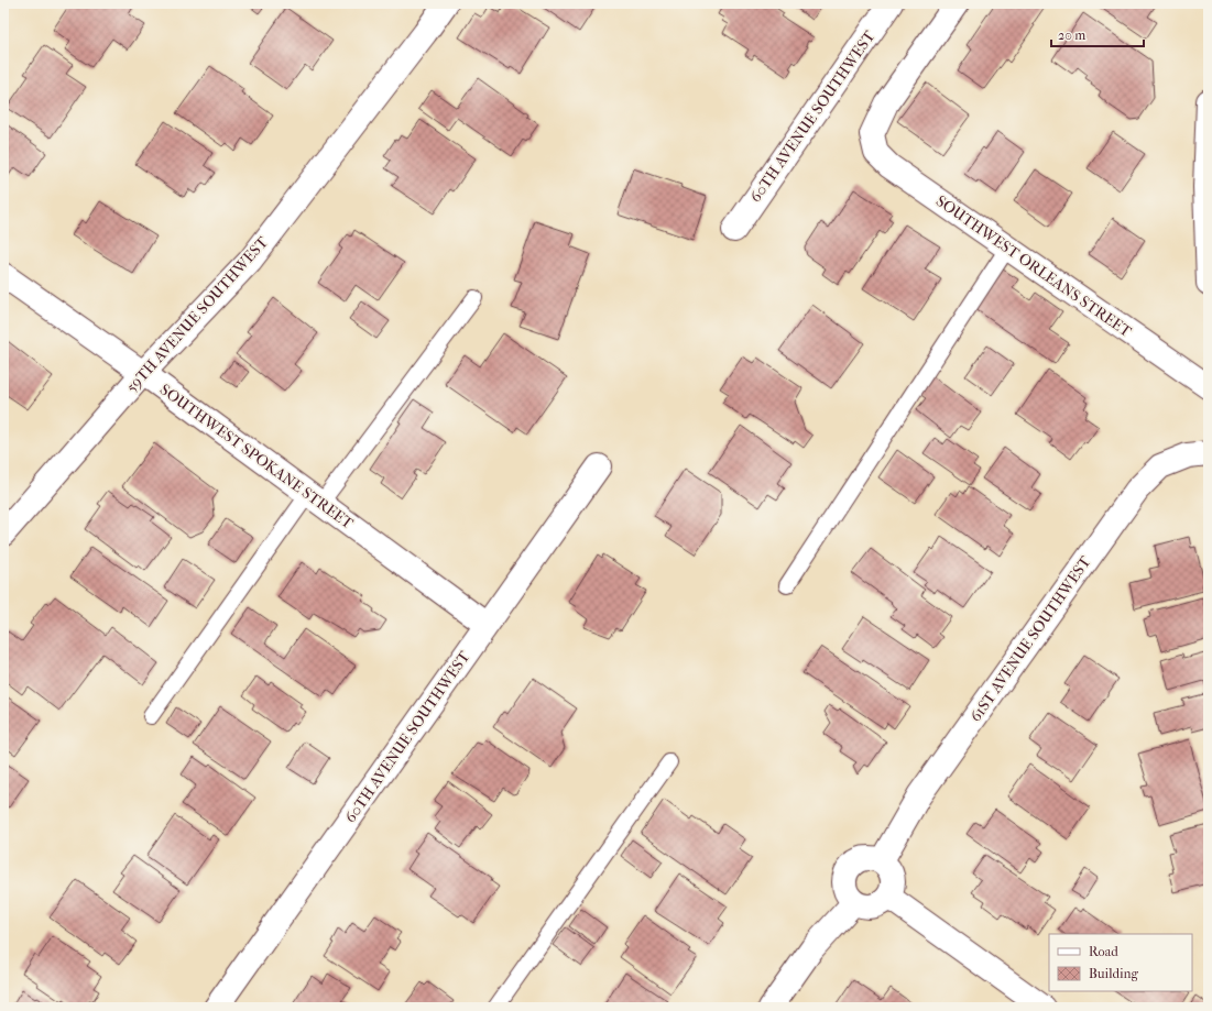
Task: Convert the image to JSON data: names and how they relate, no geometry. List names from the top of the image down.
{
  "streets": {
    "street": [
      "60TH AVENUE SOUTHWEST",
      "SOUTHWEST ORLEANS STREET",
      "59TH AVENUE SOUTHWEST",
      "SOUTHWEST SPOKANE STREET",
      "61ST AVENUE SOUTHWEST"
    ]
  },
  "crossings": [
    ["60TH AVENUE SOUTHWEST", "SOUTHWEST SPOKANE STREET"],
    ["59TH AVENUE SOUTHWEST", "SOUTHWEST SPOKANE STREET"]
  ],
  "legend": ["Road", "Building"],
  "scale_bar": "20 m"
}
